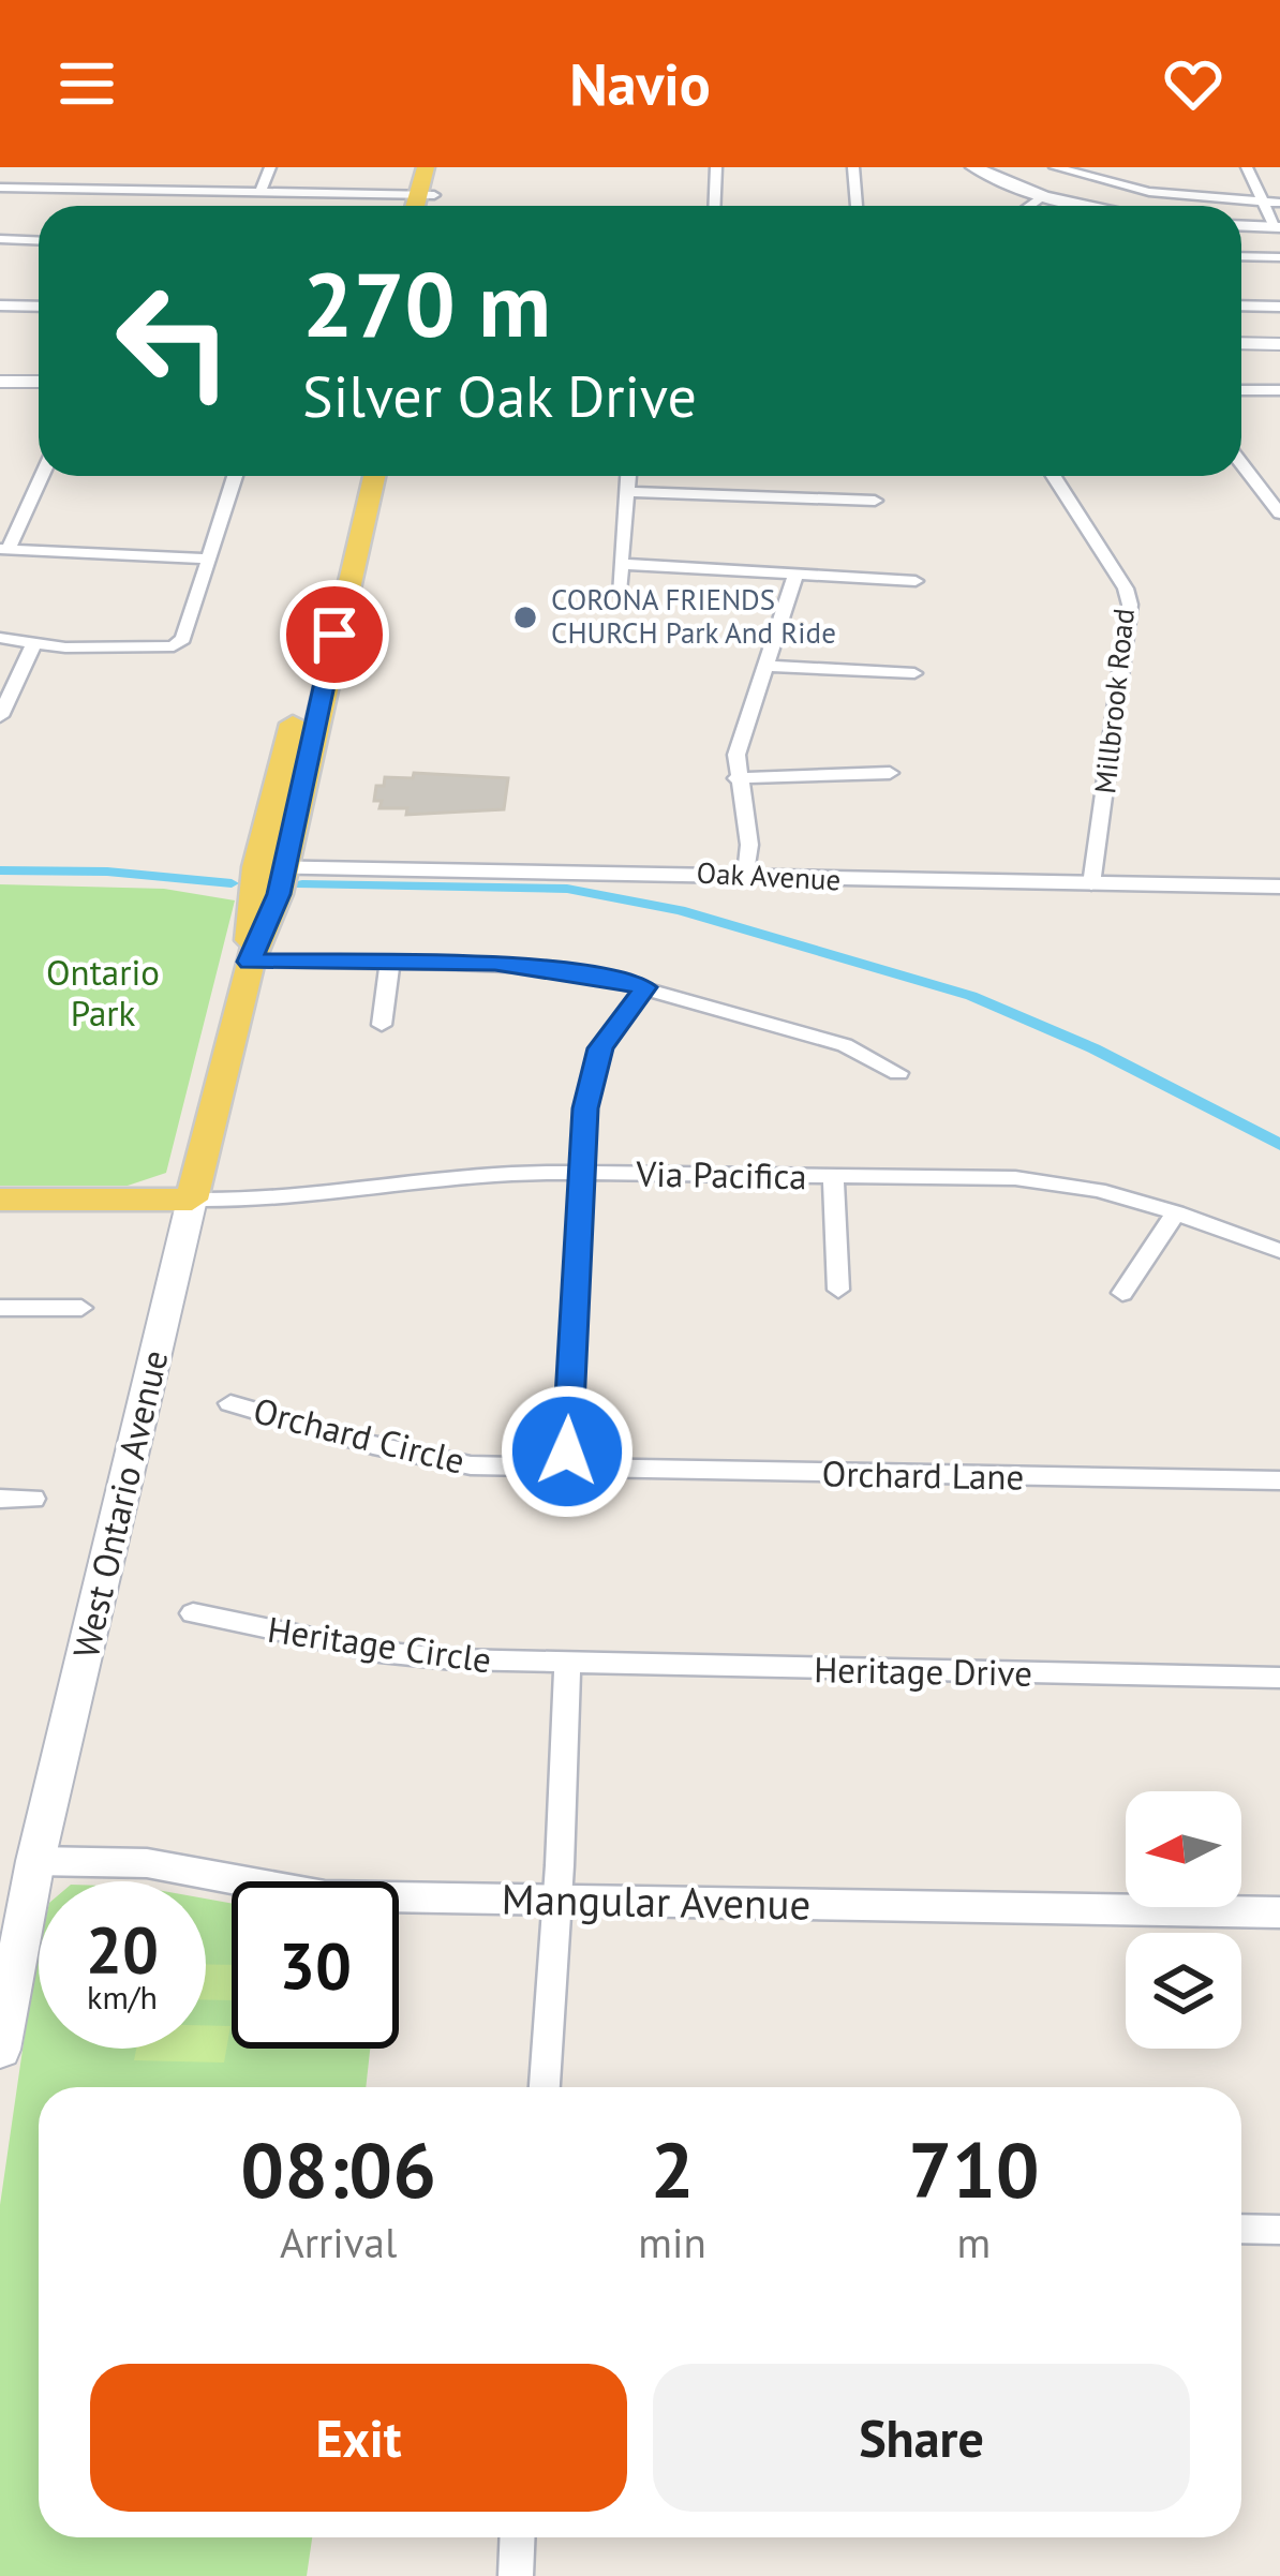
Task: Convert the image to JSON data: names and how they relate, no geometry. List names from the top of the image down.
{
  "streets": {
    "main road": ["Via Pacifica", "West Ontario Avenue"],
    "street": [
      "Millbrook Road",
      "Oak Avenue",
      "Orchard Circle",
      "Orchard Lane",
      "Heritage Circle",
      "Heritage Drive",
      "Mangular Avenue"
    ]
  },
  "crossings": [
    ["Millbrook Road", "Oak Avenue"],
    ["Oak Avenue", "West Ontario Avenue"],
    ["Via Pacifica", "West Ontario Avenue"],
    ["Orchard Circle", "Orchard Lane"],
    ["West Ontario Avenue", "Mangular Avenue"],
    ["Heritage Circle", "Heritage Drive"]
  ],
  "parks": ["Ontario Park"],
  "places": ["CORONA FRIENDS CHURCH Park And Ride"],
  "north": "left",
  "page": {
    "header": "Navio",
    "turn": ["270 m", "Silver Oak Drive"],
    "speed": "20 km/h",
    "limit": "30",
    "eta": [
      "08:06",
      "Arrival",
      "2",
      "min",
      "710",
      "m"
    ],
    "buttons": ["Exit", "Share"]
  }
}
